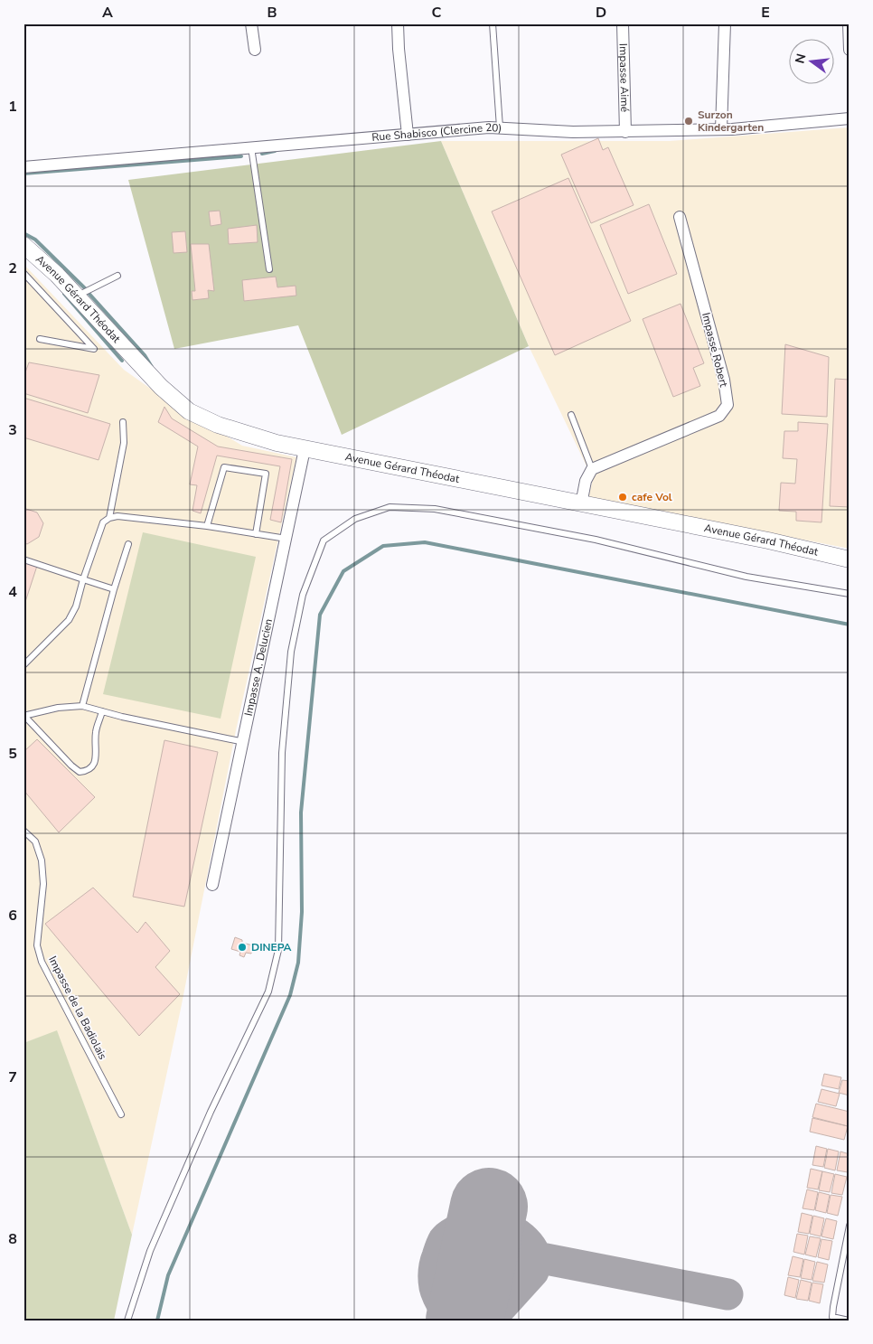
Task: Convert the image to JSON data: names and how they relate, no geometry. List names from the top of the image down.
{
  "streets": {
    "street": [
      "Impasse Aimé",
      "Rue Shabisco (Clercine 20)",
      "Avenue Gérard Théodat",
      "Impasse Robert",
      "Impasse A. Delucien"
    ],
    "lane": ["Impasse de la Badiolais"]
  },
  "crossings": [
    ["Impasse Aimé", "Rue Shabisco (Clercine 20)"],
    ["Avenue Gérard Théodat", "Impasse A. Delucien"]
  ],
  "places": ["Surzon Kindergarten", "cafe Vol", "DINEPA"],
  "north": "left",
  "grid": {
    "columns": [
      "A",
      "B",
      "C",
      "D",
      "E"
    ],
    "rows": [
      "1",
      "2",
      "3",
      "4",
      "5",
      "6",
      "7",
      "8"
    ]
  }
}
